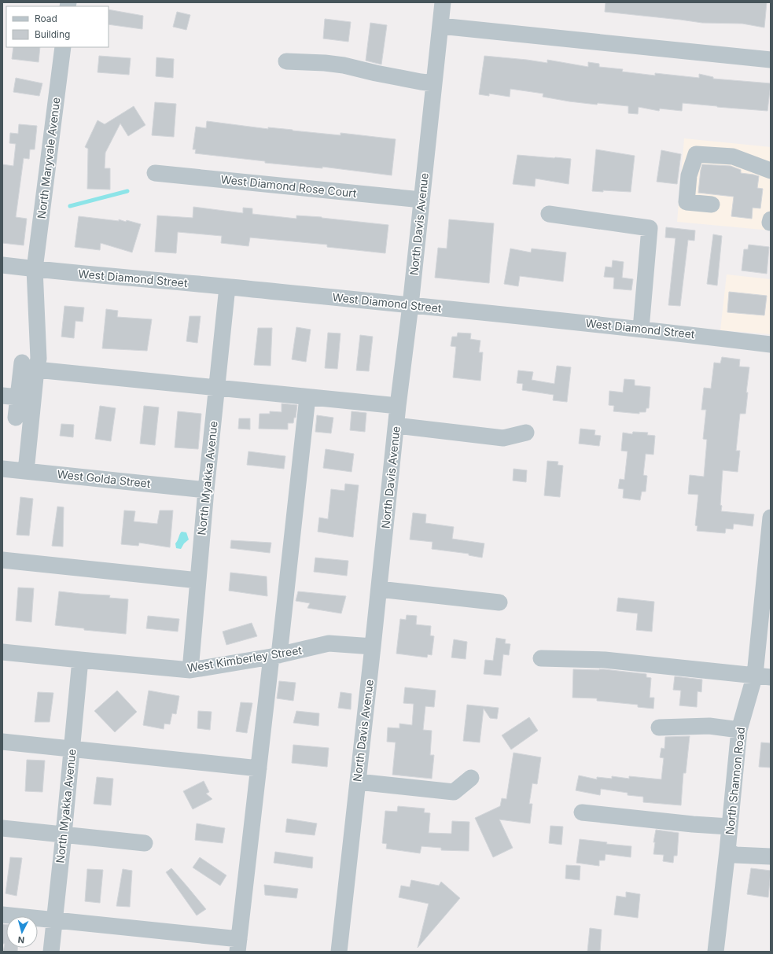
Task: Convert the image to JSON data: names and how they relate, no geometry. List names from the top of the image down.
{
  "streets": {
    "street": [
      "North Maryvale Avenue",
      "West Diamond Rose Court",
      "North Davis Avenue",
      "West Diamond Street",
      "North Myakka Avenue",
      "West Golda Street",
      "West Kimberley Street",
      "North Shannon Road"
    ]
  },
  "crossings": [
    ["North Maryvale Avenue", "West Diamond Street"],
    ["North Maryvale Avenue", "West Golda Street"],
    ["West Diamond Rose Court", "North Davis Avenue"],
    ["North Davis Avenue", "West Diamond Street"],
    ["North Davis Avenue", "West Kimberley Street"],
    ["West Diamond Street", "North Myakka Avenue"],
    ["North Myakka Avenue", "West Golda Street"],
    ["North Myakka Avenue", "West Kimberley Street"]
  ],
  "legend": ["Road", "Building"],
  "north": "bottom"
}
